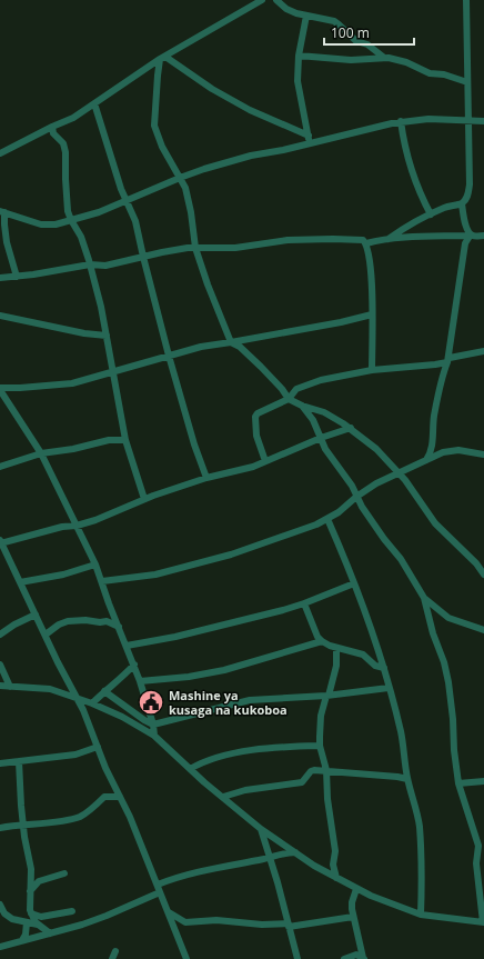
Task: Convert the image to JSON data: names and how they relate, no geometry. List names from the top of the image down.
{
  "places": {
    "public building": ["Mashine ya kusaga na kukoboa"]
  },
  "scale_bar": "100 m"
}
